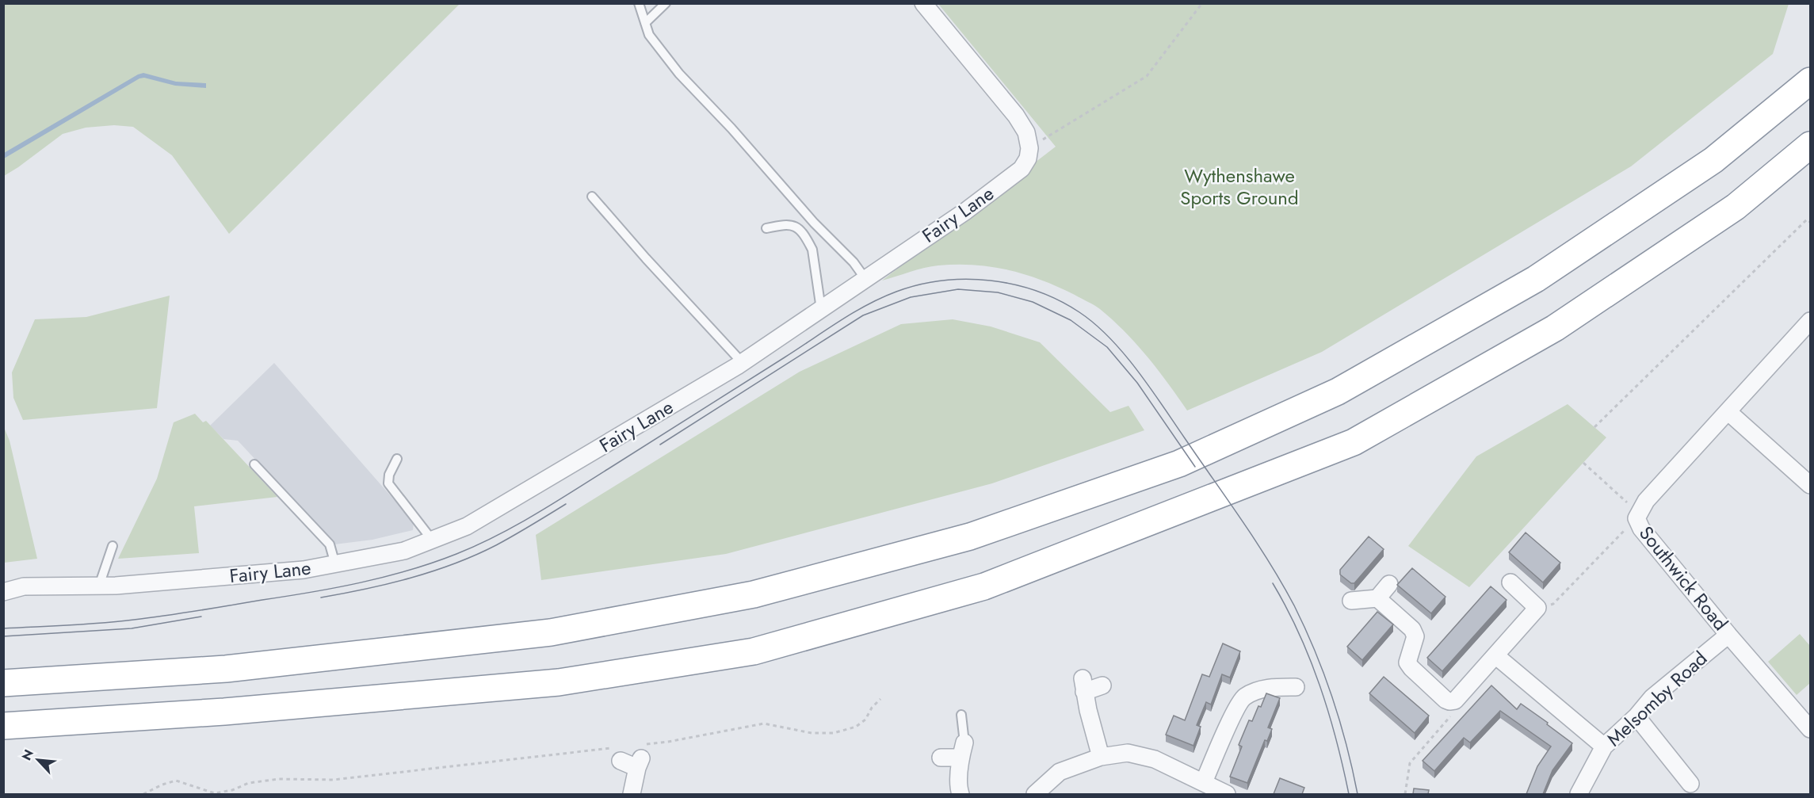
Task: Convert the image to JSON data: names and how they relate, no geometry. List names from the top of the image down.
{
  "streets": {
    "street": ["Fairy Lane", "Southwick Road", "Melsomby Road"]
  },
  "crossings": [
    ["Southwick Road", "Melsomby Road"]
  ],
  "parks": ["Wythenshawe Sports Ground"],
  "north": "top left"
}
